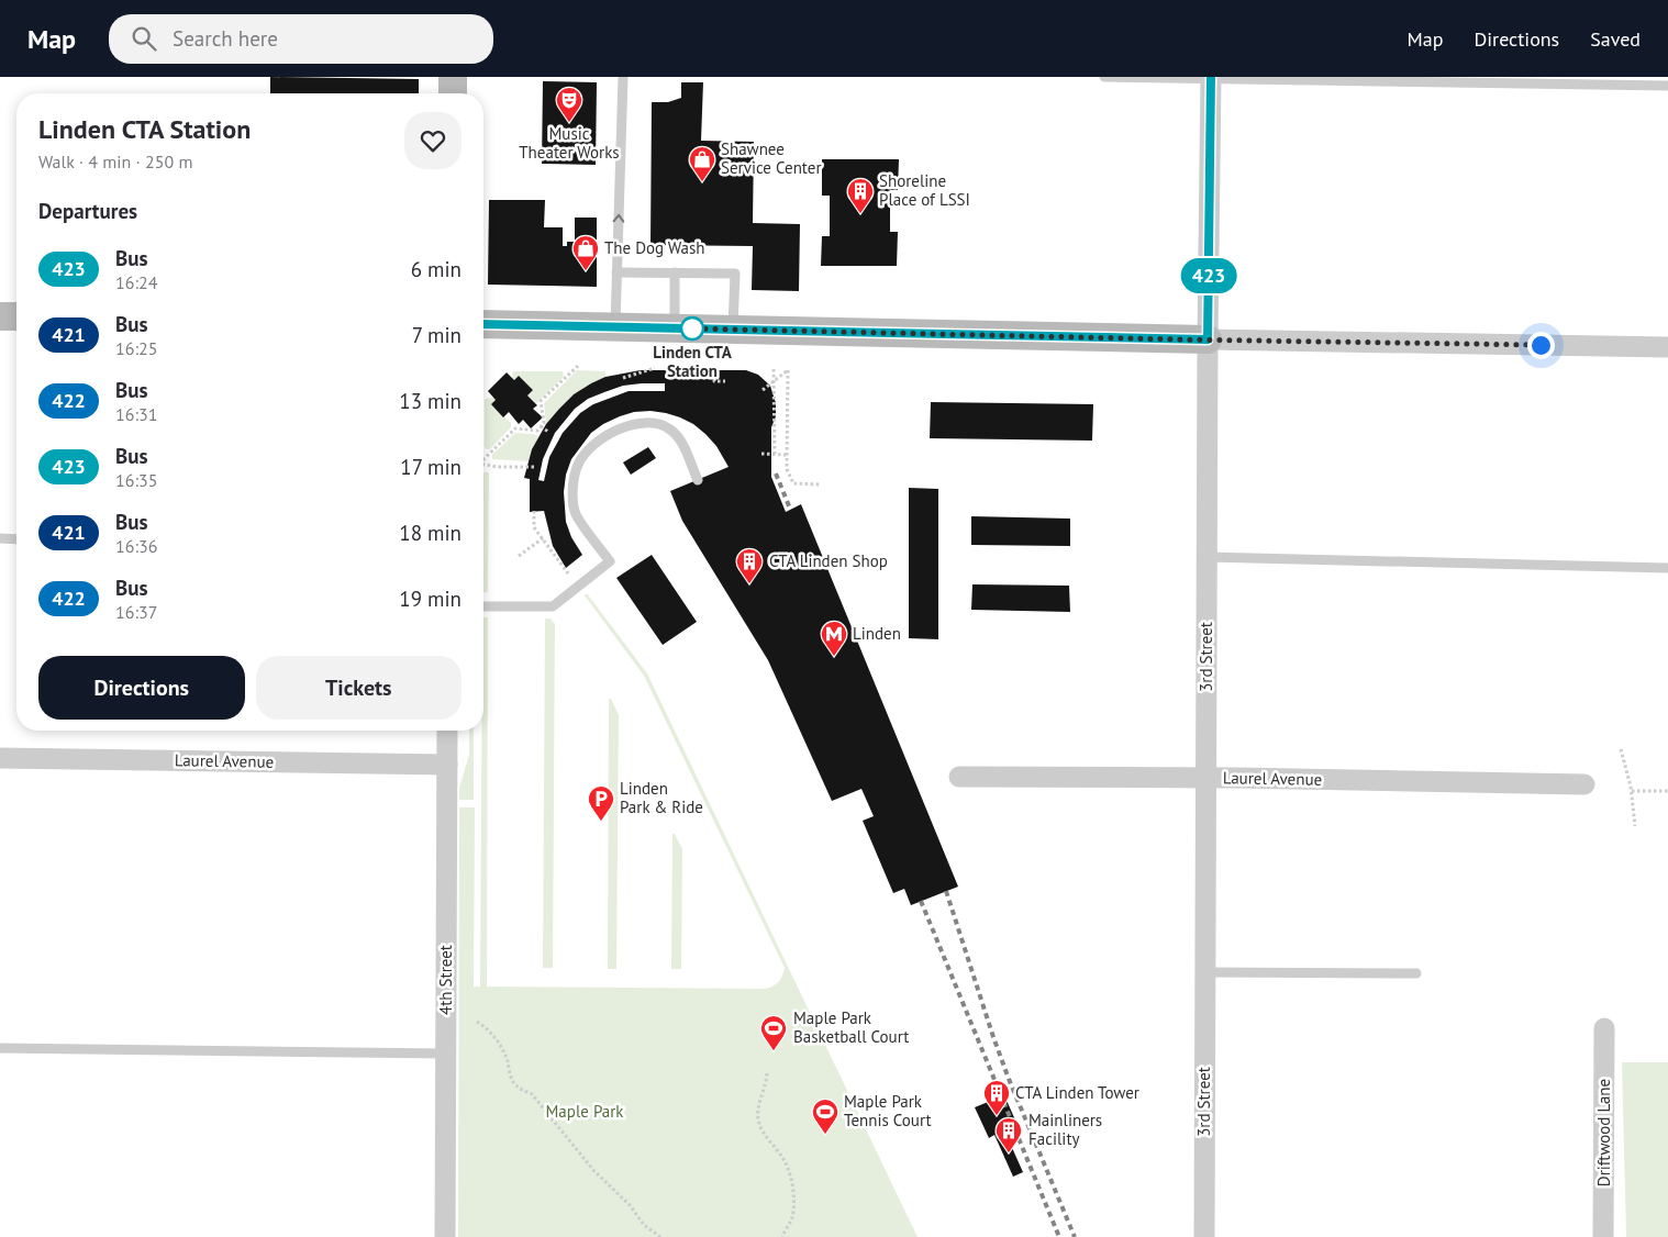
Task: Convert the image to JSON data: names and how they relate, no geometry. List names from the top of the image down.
{
  "streets": {
    "street": [
      "3rd Street",
      "Laurel Avenue",
      "4th Street",
      "Driftwood Lane"
    ]
  },
  "crossings": [
    ["3rd Street", "Laurel Avenue"],
    ["Laurel Avenue", "4th Street"]
  ],
  "parks": ["Maple Park"],
  "places": {
    "theatre": ["Music Theater Works"],
    "shop": ["Shawnee Service Center", "The Dog Wash"],
    "building": [
      "Shoreline Place of LSSI",
      "CTA Linden Shop",
      "CTA Linden Tower",
      "Mainliners Facility"
    ],
    "other": ["Linden CTA Station"],
    "metro station": ["Linden"],
    "parking": ["Linden Park & Ride"],
    "sports": ["Maple Park Basketball Court", "Maple Park Tennis Court"]
  },
  "lines": ["bus line 423"],
  "page": {
    "header": "Map",
    "search": "Search here",
    "nav": ["Map", "Directions", "Saved"],
    "on_map": "423",
    "heading": [
      ["Linden CTA Station", "Walk · 4 min · 250 m"],
      "Departures"
    ],
    "list": [
      {
        "mark": "423",
        "name": "Bus",
        "note": "16:24",
        "value": "6 min"
      },
      {
        "mark": "421",
        "name": "Bus",
        "note": "16:25",
        "value": "7 min"
      },
      {
        "mark": "422",
        "name": "Bus",
        "note": "16:31",
        "value": "13 min"
      },
      {
        "mark": "423",
        "name": "Bus",
        "note": "16:35",
        "value": "17 min"
      },
      {
        "mark": "421",
        "name": "Bus",
        "note": "16:36",
        "value": "18 min"
      },
      {
        "mark": "422",
        "name": "Bus",
        "note": "16:37",
        "value": "19 min"
      }
    ],
    "buttons": ["Directions", "Tickets"]
  }
}
